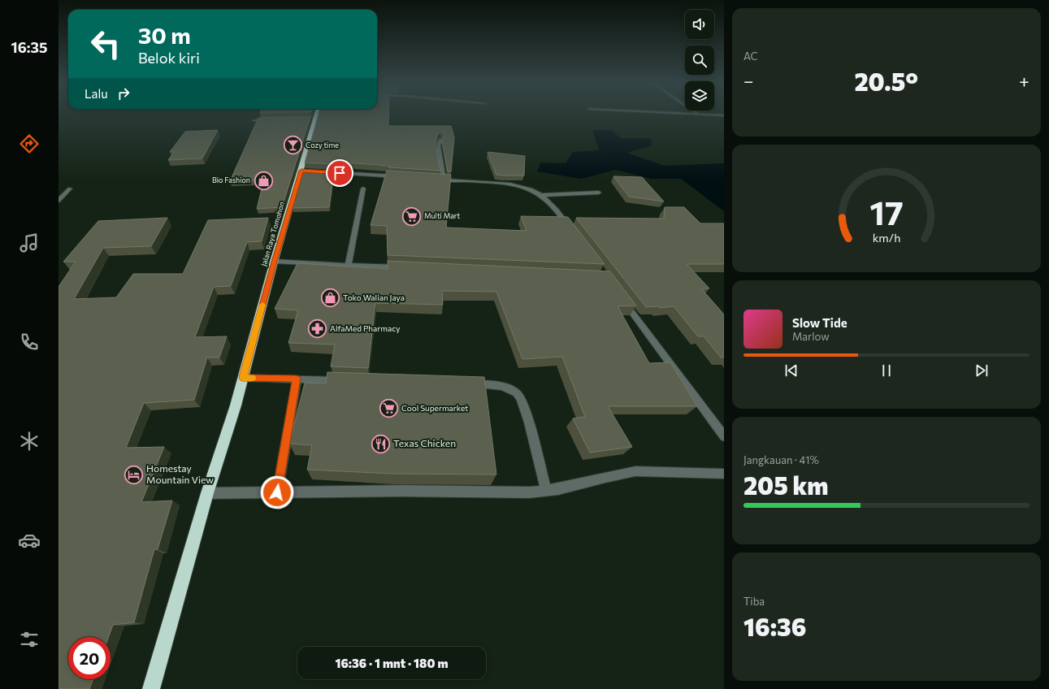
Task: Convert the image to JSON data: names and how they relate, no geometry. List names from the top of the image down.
{
  "streets": {
    "highway": ["Jalan Raya Tomohon"]
  },
  "places": {
    "bar": ["Cozy time"],
    "shop": ["Bio Fashion", "Toko Walian Jaya"],
    "supermarket": ["Multi Mart", "Cool Supermarket"],
    "pharmacy": ["AlfaMed Pharmacy"],
    "restaurant": ["Texas Chicken"],
    "hotel": ["Homestay Mountain View"]
  },
  "page": {
    "tabs": "16:35",
    "tile": [
      "AC",
      ["Jangkauan · 41%", "205 km"],
      ["Tiba", "16:36"]
    ],
    "turn": ["30 m", "Belok kiri"],
    "heat": ["−", "20.5°", "+"],
    "then": "Lalu",
    "song": ["Slow Tide", "Marlow"],
    "limit": "20",
    "trip": "16:36 · 1 mnt · 180 m",
    "gauge": ["17", "km/h"]
  }
}
